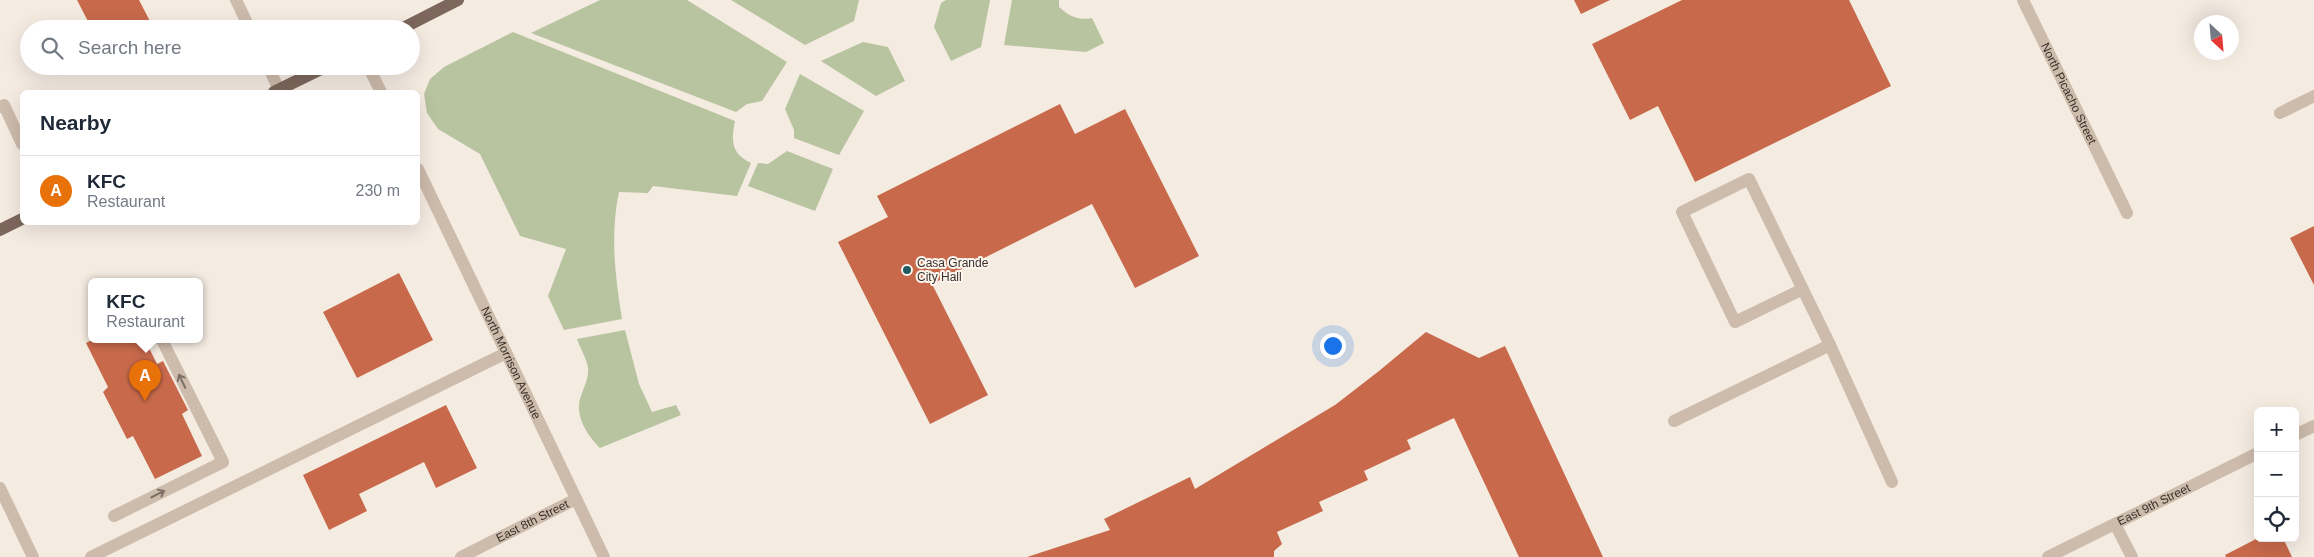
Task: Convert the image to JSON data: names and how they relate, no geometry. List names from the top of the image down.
{
  "streets": {
    "street": [
      "North Picacho Street",
      "North Morrison Avenue",
      "East 9th Street",
      "East 8th Street"
    ]
  },
  "crossings": [
    ["North Morrison Avenue", "East 8th Street"]
  ],
  "places": ["Casa Grande City Hall"],
  "north": "bottom right",
  "page": {
    "search": "Search here",
    "heading": "Nearby",
    "list": [
      {
        "mark": "A",
        "name": "KFC",
        "note": "Restaurant",
        "value": "230 m"
      }
    ],
    "popup": ["KFC", "Restaurant"],
    "pins": "A",
    "map_buttons": ["+", "−"]
  }
}
